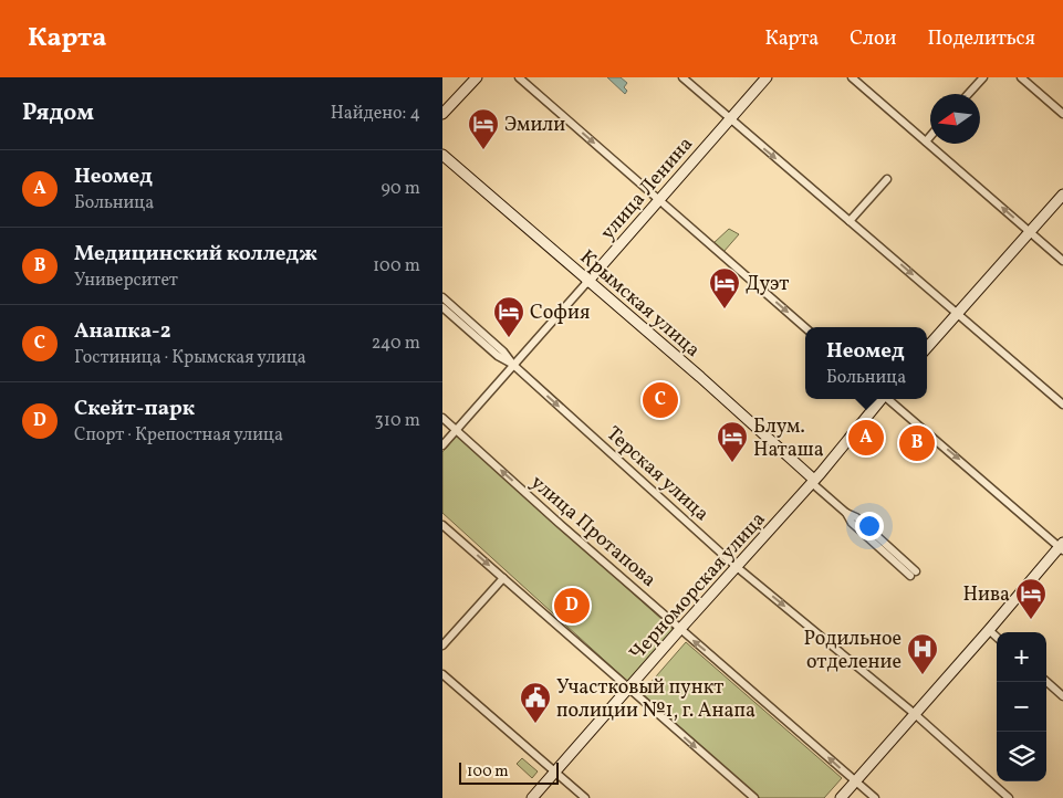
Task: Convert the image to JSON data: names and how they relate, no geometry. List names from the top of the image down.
{
  "streets": {
    "street": [
      "улица Ленина",
      "Крымская улица",
      "Терская улица",
      "улица Протапова",
      "Черноморская улица"
    ]
  },
  "crossings": [
    ["улица Ленина", "Крымская улица"],
    ["улица Ленина", "Терская улица"],
    ["улица Ленина", "улица Протапова"],
    ["Крымская улица", "Черноморская улица"],
    ["Терская улица", "Черноморская улица"],
    ["улица Протапова", "Черноморская улица"]
  ],
  "one_way": ["Терская улица", "улица Протапова"],
  "places": {
    "hotel": [
      "Эмили",
      "Дуэт",
      "София",
      "Блум. Наташа",
      "Нива"
    ],
    "hospital": ["Родильное отделение"],
    "public building": ["Участковый пункт полиции №1, г. Анапа"]
  },
  "scale_bar": "100 m",
  "north": "left",
  "page": {
    "header": "Карта",
    "nav": ["Карта", "Слои", "Поделиться"],
    "heading": ["Рядом", "Найдено: 4"],
    "list": [
      {
        "mark": "A",
        "name": "Неомед",
        "note": "Больница",
        "value": "90 m"
      },
      {
        "mark": "B",
        "name": "Медицинский колледж",
        "note": "Университет",
        "value": "100 m"
      },
      {
        "mark": "C",
        "name": "Анапка-2",
        "note": "Гостиница · Крымская улица",
        "value": "240 m"
      },
      {
        "mark": "D",
        "name": "Скейт-парк",
        "note": "Спорт · Крепостная улица",
        "value": "310 m"
      }
    ],
    "popup": ["Неомед", "Больница"],
    "pins": [
      "C",
      "A",
      "B",
      "D"
    ],
    "map_buttons": ["+", "−"],
    "scale": "100 m"
  }
}
